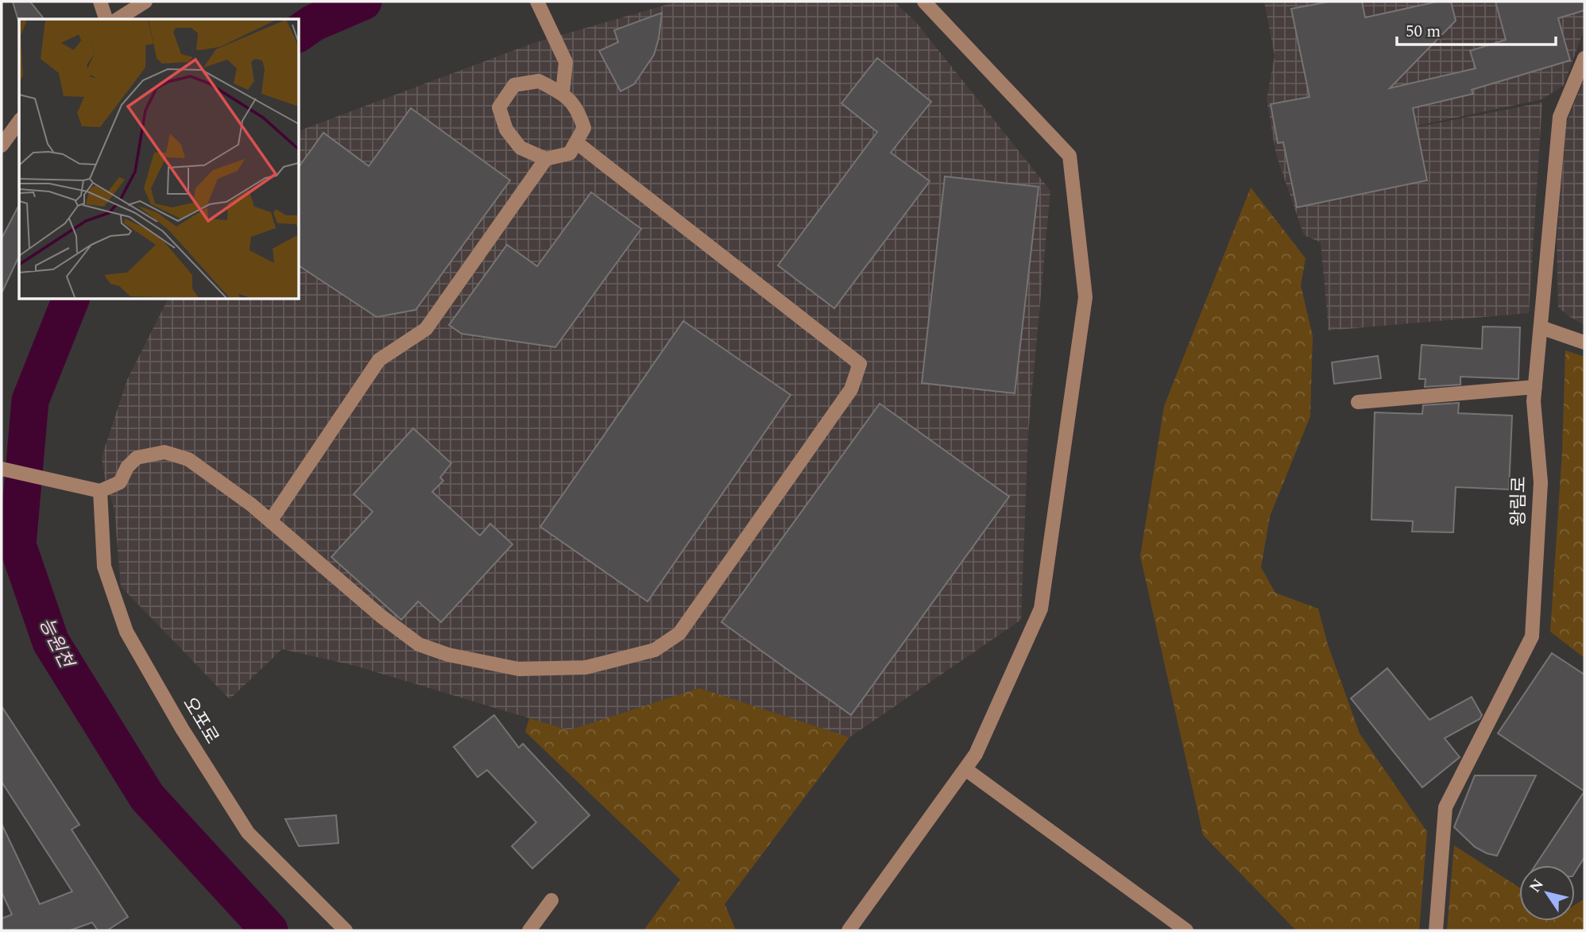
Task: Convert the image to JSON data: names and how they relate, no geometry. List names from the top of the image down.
{
  "streets": {
    "street": ["왕림로", "오포로"]
  },
  "water": ["능원천"],
  "scale_bar": "50 m",
  "north": "top left"
}
